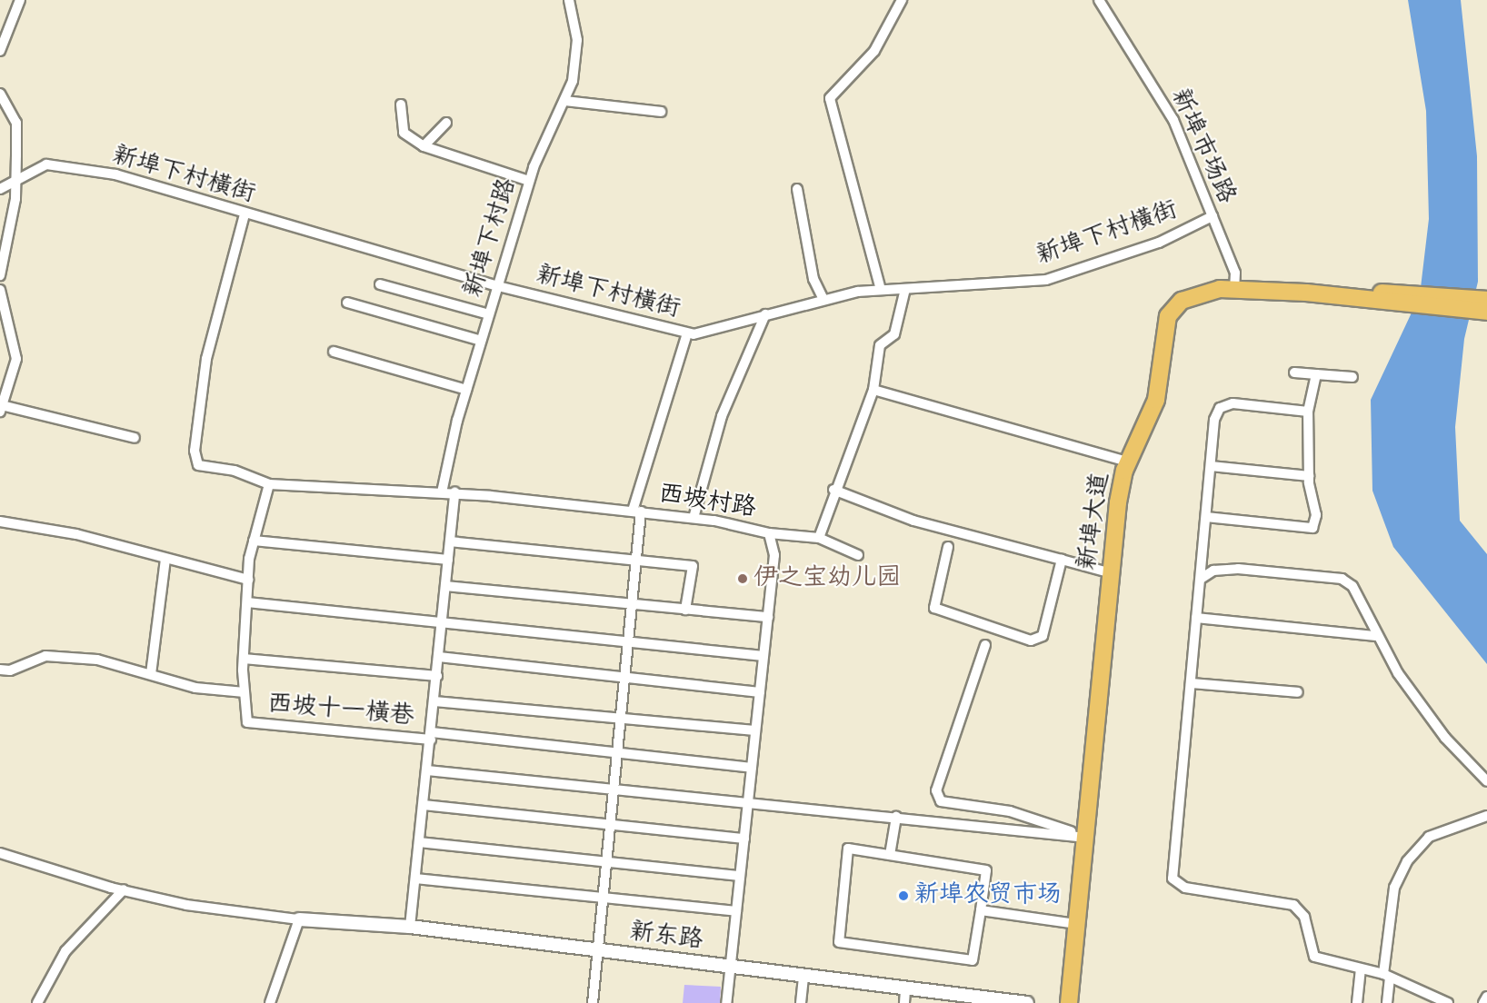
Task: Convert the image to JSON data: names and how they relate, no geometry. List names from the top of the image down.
{
  "streets": {
    "main road": ["新埠大道"],
    "street": [
      "新埠市场路",
      "新埠下村横街",
      "新埠下村路",
      "西坡村路",
      "西坡十一横巷",
      "新东路"
    ]
  },
  "crossings": [
    ["新埠市场路", "新埠下村横街"],
    ["新埠市场路", "新埠大道"],
    ["新埠下村横街", "新埠下村路"],
    ["新埠下村横街", "西坡村路"],
    ["新埠下村路", "西坡村路"],
    ["西坡村路", "西坡十一横巷"],
    ["西坡村路", "新东路"]
  ],
  "places": ["伊之宝幼儿园", "新埠农贸市场"]
}
